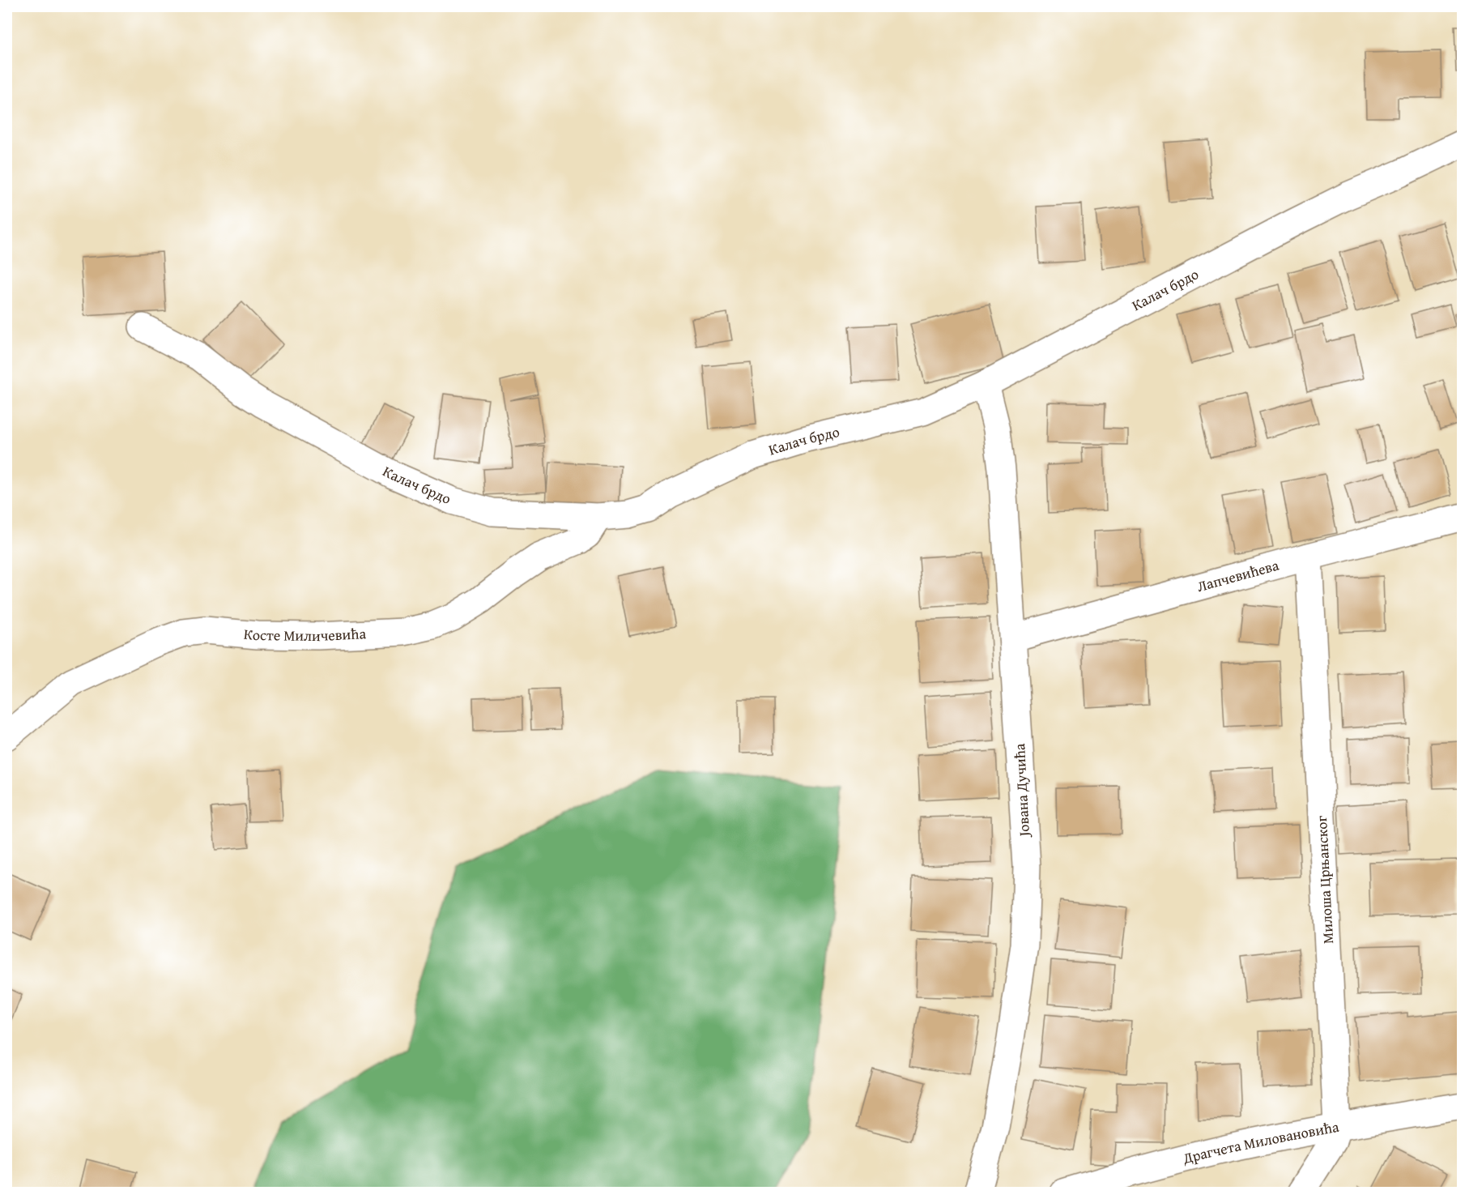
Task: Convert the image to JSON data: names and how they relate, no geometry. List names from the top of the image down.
{
  "streets": {
    "street": [
      "Калач брдо",
      "Лапчевићева",
      "Косте Миличевића",
      "Јована Дучића",
      "Милоша Црњанског",
      "Драгчета Миловановића"
    ]
  },
  "crossings": [
    ["Калач брдо", "Косте Миличевића"],
    ["Калач брдо", "Јована Дучића"],
    ["Лапчевићева", "Јована Дучића"],
    ["Лапчевићева", "Милоша Црњанског"],
    ["Милоша Црњанског", "Драгчета Миловановића"]
  ]
}
